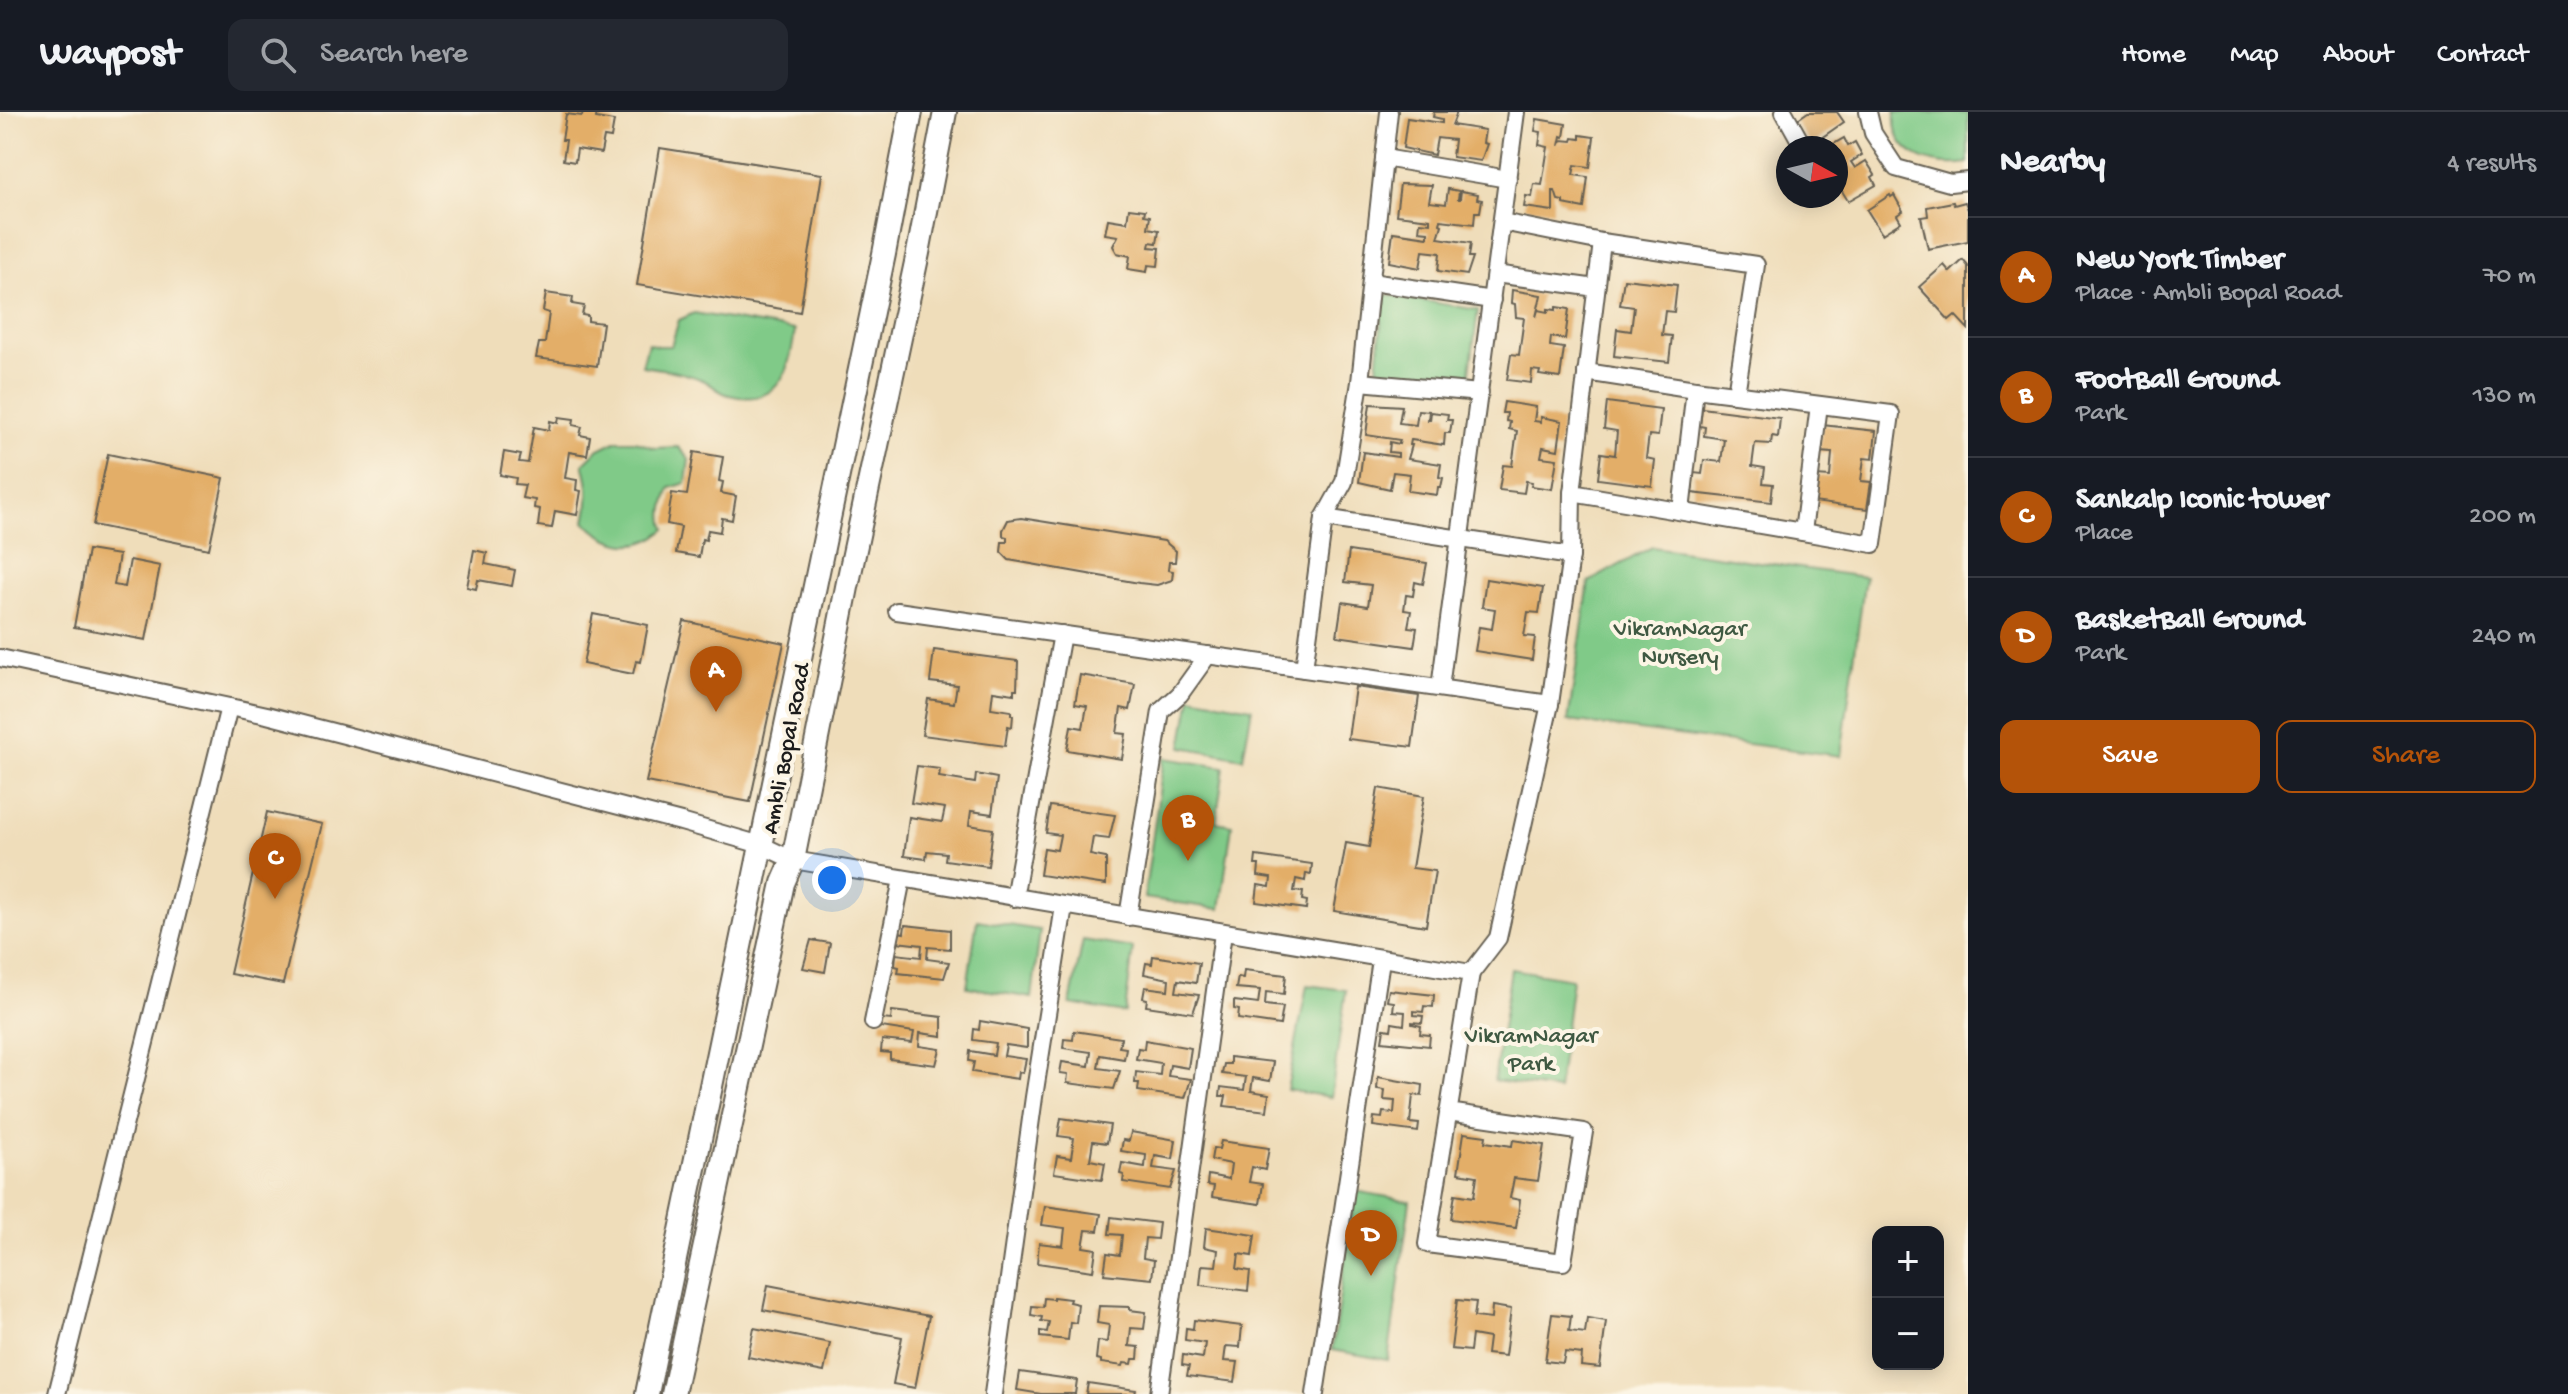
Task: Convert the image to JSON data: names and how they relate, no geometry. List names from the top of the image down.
{
  "streets": {
    "street": ["Ambli Bopal Road"]
  },
  "parks": ["VikramNagar Nursery", "VikramNagar Park"],
  "north": "right",
  "page": {
    "header": "Waypost",
    "search": "Search here",
    "nav": [
      "Home",
      "Map",
      "About",
      "Contact"
    ],
    "heading": ["Nearby", "4 results"],
    "list": [
      {
        "mark": "A",
        "name": "New York Timber",
        "note": "Place · Ambli Bopal Road",
        "value": "70 m"
      },
      {
        "mark": "B",
        "name": "FootBall Ground",
        "note": "Park",
        "value": "130 m"
      },
      {
        "mark": "C",
        "name": "Sankalp Iconic tower",
        "note": "Place",
        "value": "200 m"
      },
      {
        "mark": "D",
        "name": "BasketBall Ground",
        "note": "Park",
        "value": "240 m"
      }
    ],
    "pins": [
      "A",
      "B",
      "C",
      "D"
    ],
    "buttons": ["Save", "Share"],
    "map_buttons": ["+", "−"]
  }
}
